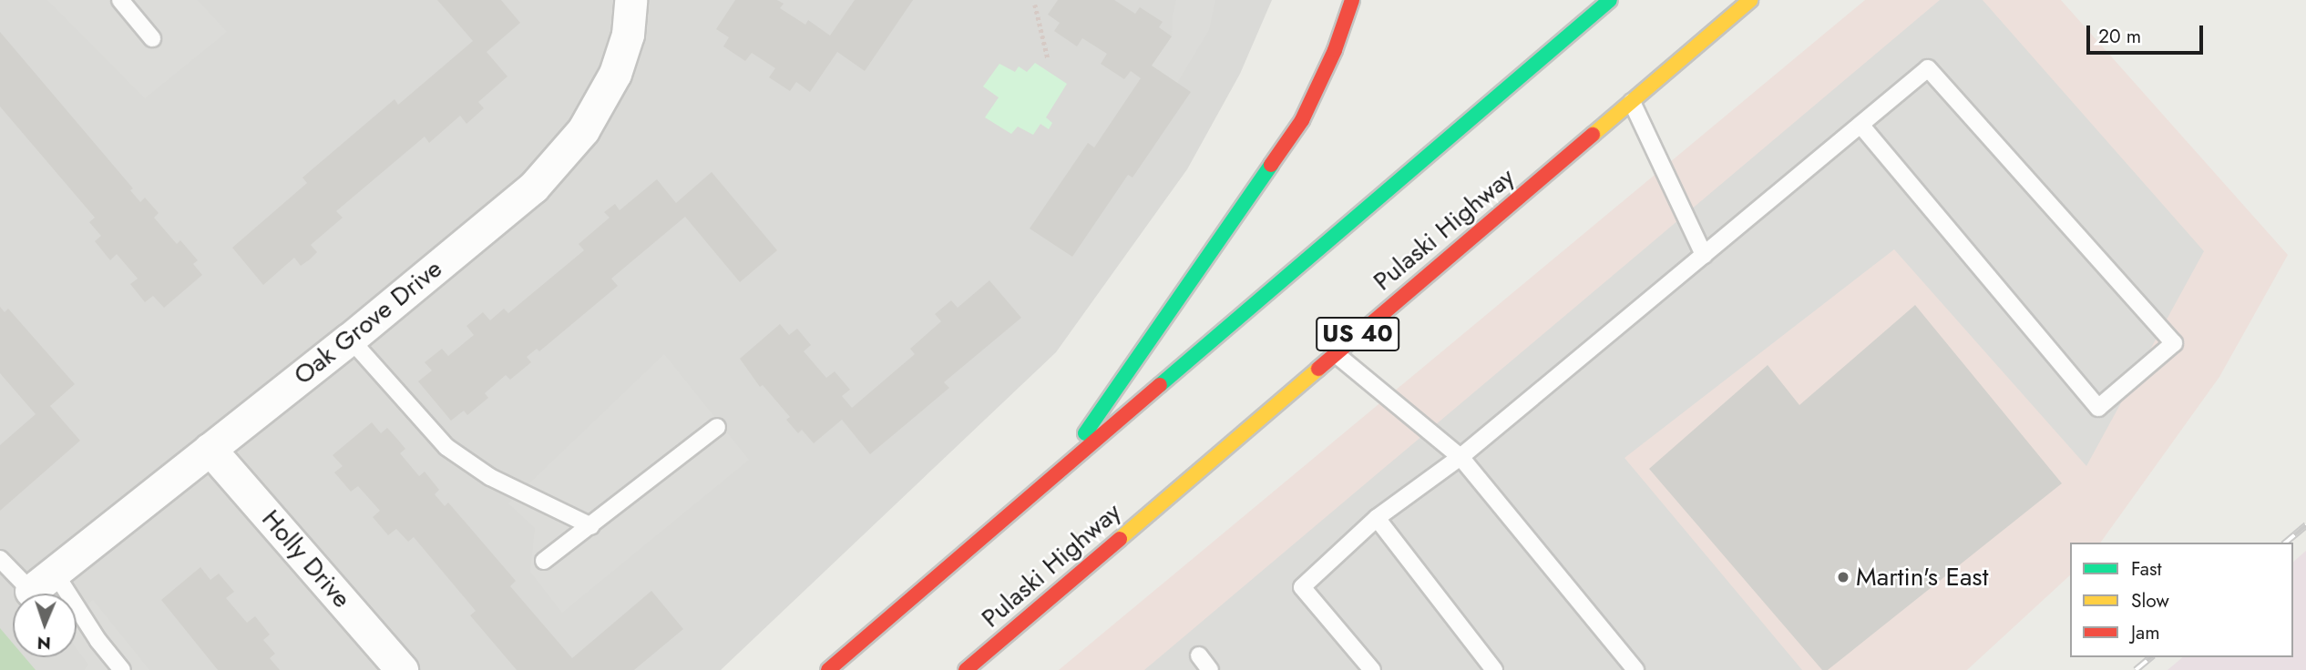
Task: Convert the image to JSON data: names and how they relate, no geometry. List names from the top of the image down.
{
  "streets": {
    "highway": ["Pulaski Highway", "US 40"],
    "street": ["Oak Grove Drive", "Holly Drive"]
  },
  "crossings": [
    ["Oak Grove Drive", "Holly Drive"]
  ],
  "places": ["Martin's East"],
  "legend": ["Fast", "Slow", "Jam"],
  "scale_bar": "20 m",
  "north": "bottom"
}
